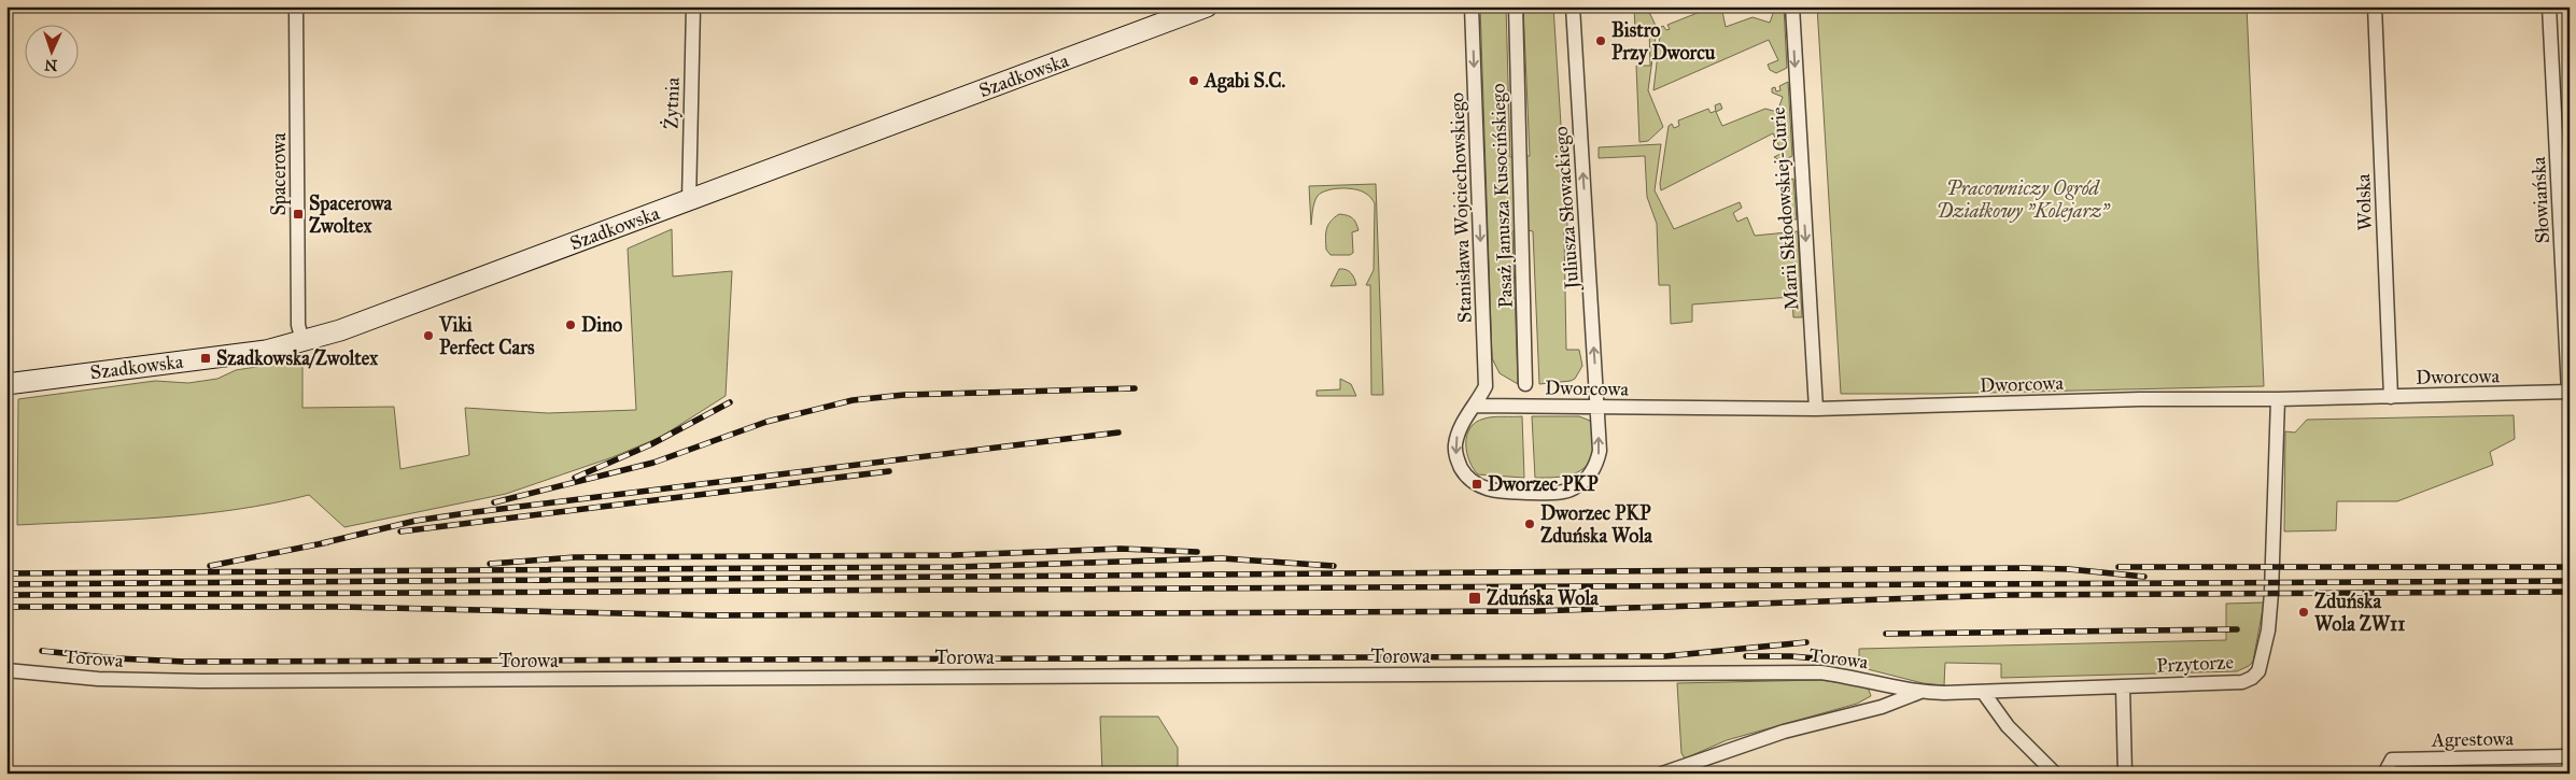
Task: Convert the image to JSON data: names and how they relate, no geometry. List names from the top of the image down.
{
  "streets": {
    "street": [
      "Szadkowska",
      "Żytnia",
      "Spacerowa",
      "Pasaż Janusza Kusocińskiego",
      "Słowiańska",
      "Wolska",
      "Stanisława Wojciechowskiego",
      "Juliusza Słowackiego",
      "Marii Skłodowskiej-Curie",
      "Dworcowa",
      "Torowa",
      "Przytorze",
      "Agrestowa"
    ]
  },
  "crossings": [
    ["Szadkowska", "Żytnia"],
    ["Szadkowska", "Spacerowa"],
    ["Słowiańska", "Dworcowa"],
    ["Wolska", "Dworcowa"],
    ["Stanisława Wojciechowskiego", "Juliusza Słowackiego"],
    ["Stanisława Wojciechowskiego", "Dworcowa"],
    ["Juliusza Słowackiego", "Dworcowa"],
    ["Marii Skłodowskiej-Curie", "Dworcowa"],
    ["Dworcowa", "Przytorze"],
    ["Torowa", "Przytorze"]
  ],
  "one_way": ["Juliusza Słowackiego", "Marii Skłodowskiej-Curie"],
  "parks": ["Pracowniczy Ogród Działkowy \"Kolejarz\""],
  "places": {
    "other": [
      "Bistro Przy Dworcu",
      "Agabi S.C.",
      "Dino",
      "Viki Perfect Cars",
      "Dworzec PKP Zduńska Wola",
      "Zduńska Wola ZW11"
    ],
    "transit": [
      "Spacerowa Zwoltex",
      "Szadkowska/Zwoltex",
      "Dworzec PKP",
      "Zduńska Wola"
    ]
  },
  "north": "bottom"
}
